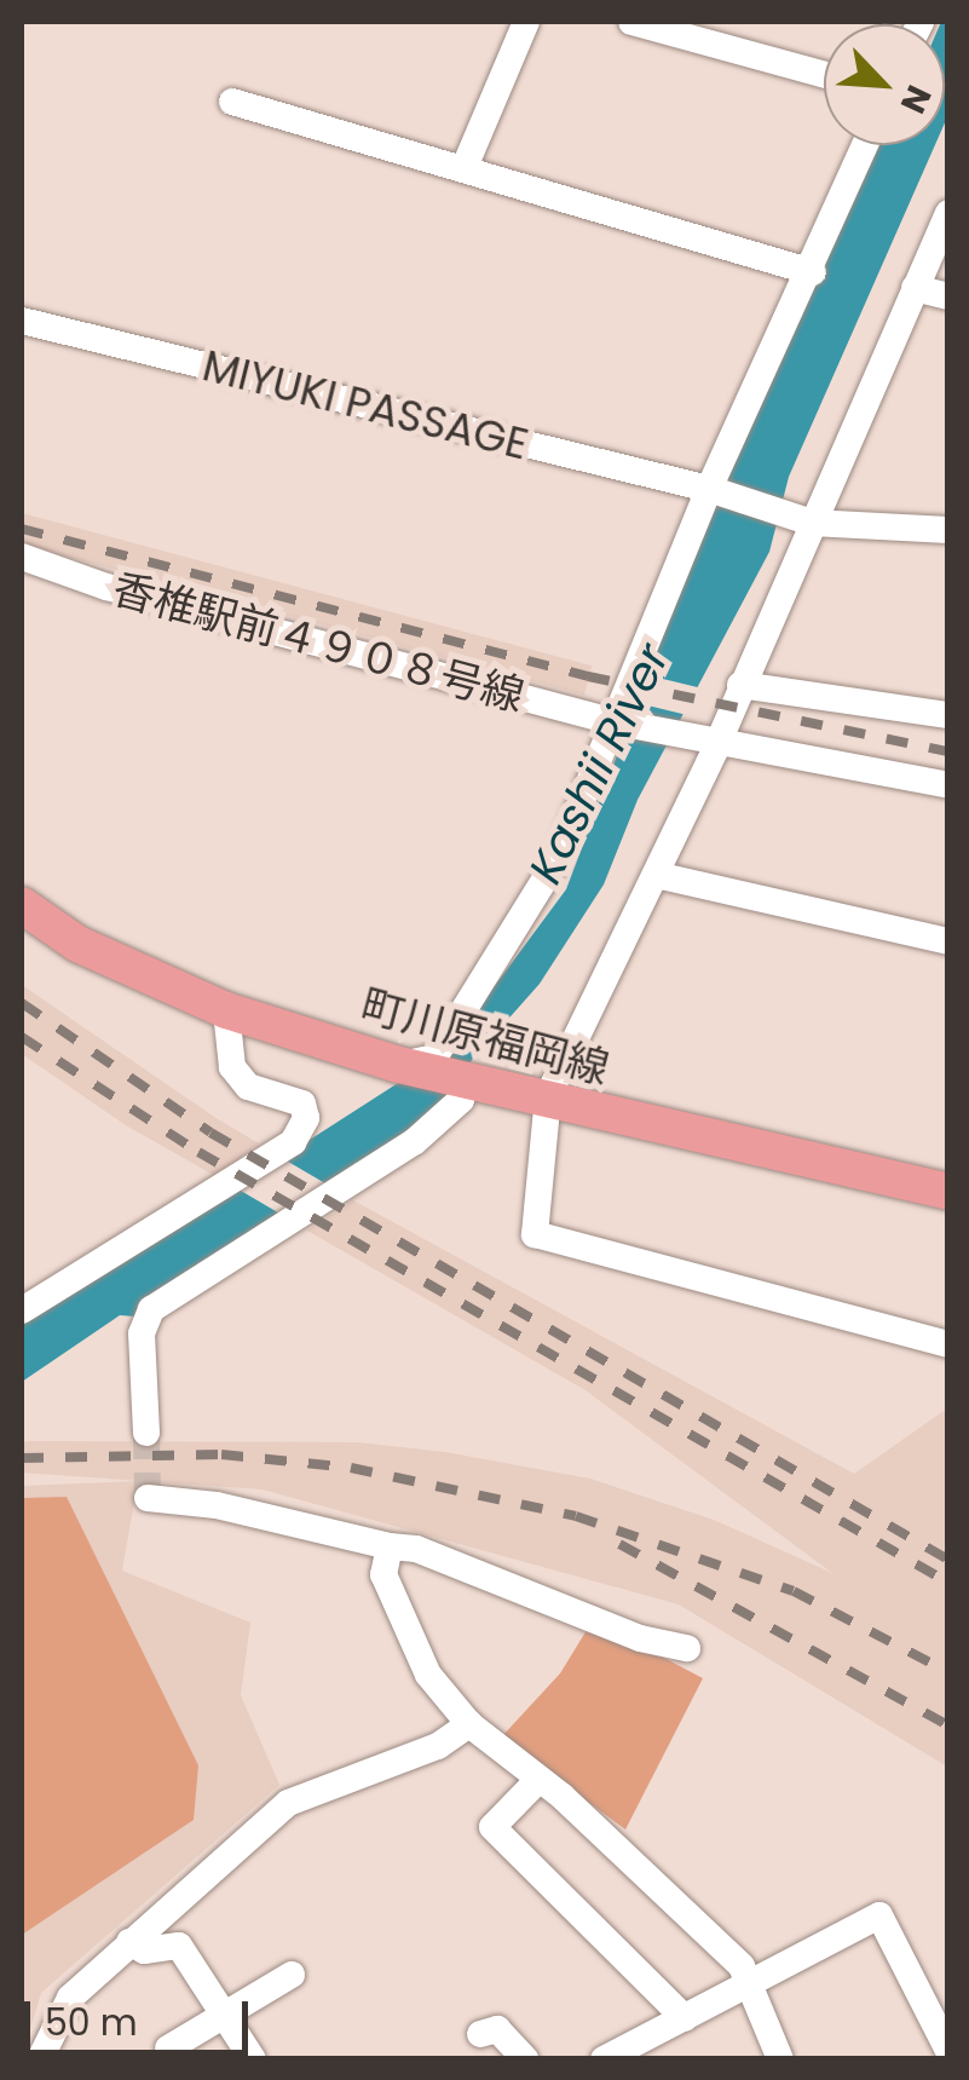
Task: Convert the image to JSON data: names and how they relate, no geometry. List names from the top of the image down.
{
  "streets": {
    "main road": ["町川原福岡線"],
    "street": ["MIYUKI PASSAGE", "香椎駅前４９０８号線"]
  },
  "water": ["Kashii River"],
  "scale_bar": "50 m",
  "north": "bottom right"
}
